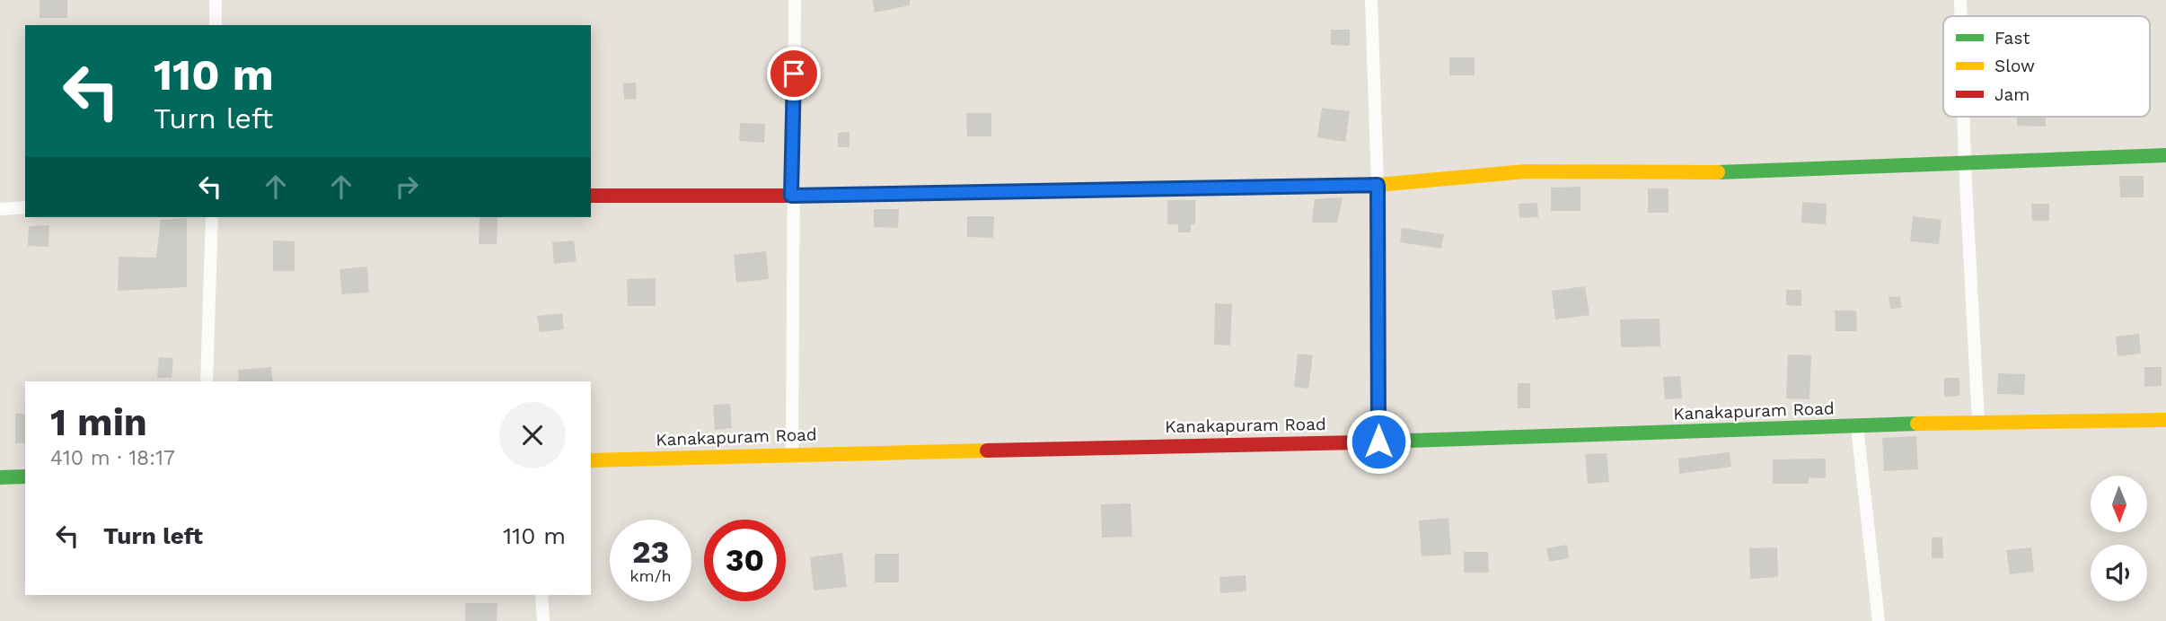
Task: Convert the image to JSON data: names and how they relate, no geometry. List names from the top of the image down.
{
  "streets": {
    "street": ["Kanakapuram Road"]
  },
  "legend": ["Fast", "Slow", "Jam"],
  "north": "bottom",
  "page": {
    "turn": ["110 m", "Turn left"],
    "heading": ["1 min", "410 m · 18:17"],
    "list": [
      {
        "name": "Turn left",
        "value": "110 m"
      }
    ],
    "speed": "23 km/h",
    "limit": "30"
  }
}
